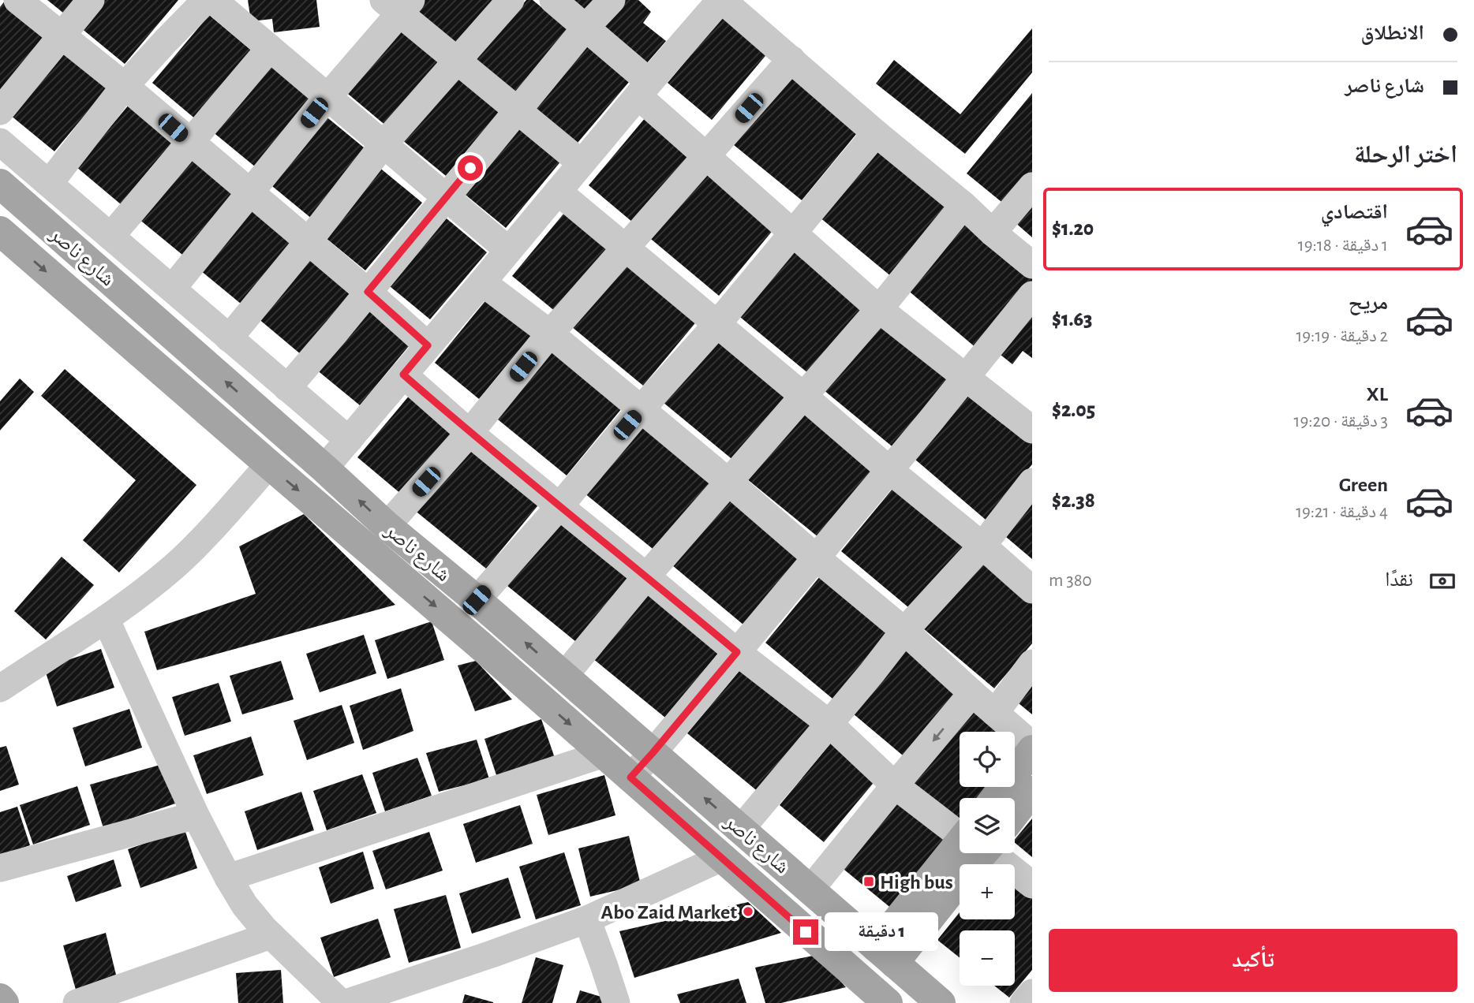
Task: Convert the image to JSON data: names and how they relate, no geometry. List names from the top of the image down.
{
  "streets": {
    "main road": ["شارع ناصر"]
  },
  "places": {
    "transit": ["High bus"],
    "other": ["Abo Zaid Market"]
  },
  "page": {
    "banner": ["الانطلاق", "شارع ناصر"],
    "heading": "اختر الرحلة",
    "list": [
      {
        "name": "اقتصادي",
        "note": "1 دقيقة · 19:18",
        "value": "$1.20"
      },
      {
        "name": "مريح",
        "note": "2 دقيقة · 19:19",
        "value": "$1.63"
      },
      {
        "name": "XL",
        "note": "3 دقيقة · 19:20",
        "value": "$2.05"
      },
      {
        "name": "Green",
        "note": "4 دقيقة · 19:21",
        "value": "$2.38"
      }
    ],
    "pay": ["نقدًا", "380 m"],
    "map_buttons": ["+", "−"],
    "bubble": "1 دقيقة",
    "buttons": "تأكيد"
  }
}
